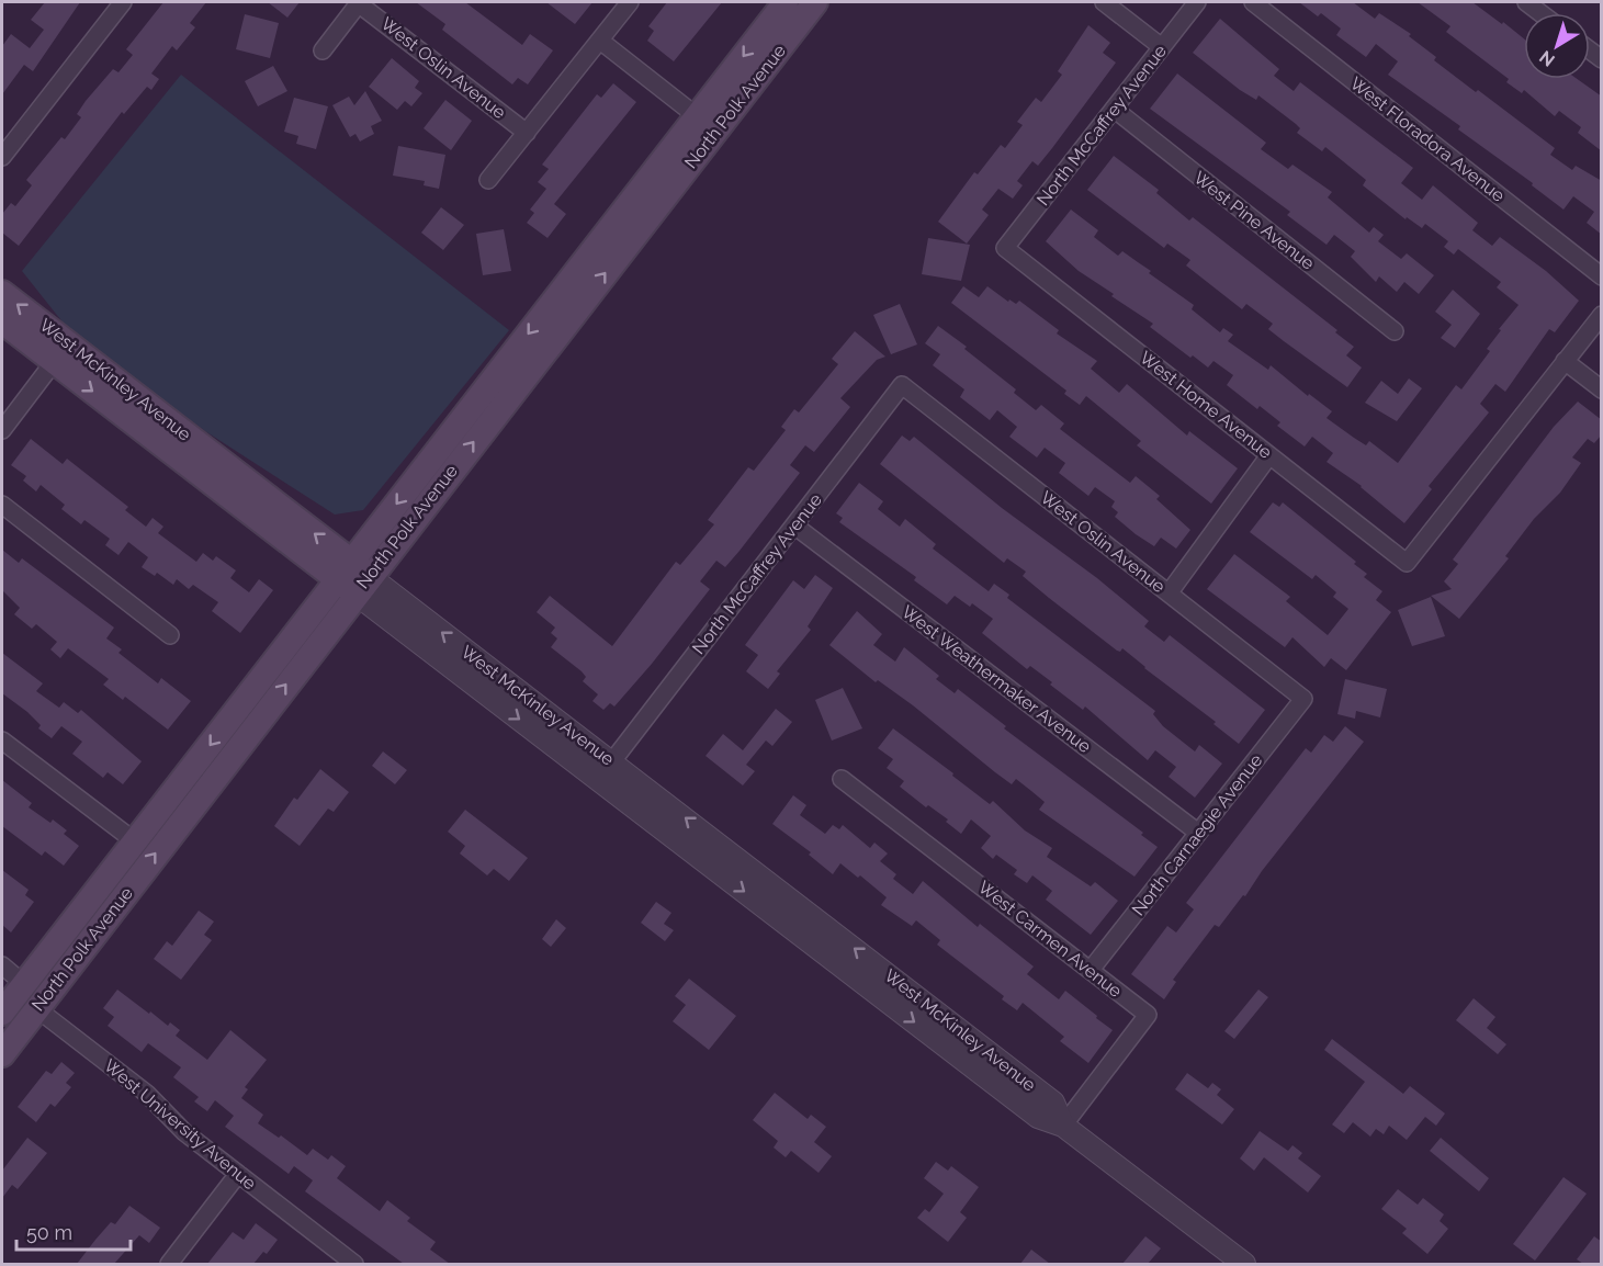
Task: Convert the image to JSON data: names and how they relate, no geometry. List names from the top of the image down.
{
  "streets": {
    "main road": ["North Polk Avenue", "West McKinley Avenue"],
    "street": [
      "West Oslin Avenue",
      "North McCaffrey Avenue",
      "West Floradora Avenue",
      "West Pine Avenue",
      "West Home Avenue",
      "West Weathermaker Avenue",
      "North Carnaegie Avenue",
      "West Carmen Avenue",
      "West University Avenue"
    ]
  },
  "crossings": [
    ["West Oslin Avenue", "North McCaffrey Avenue"],
    ["West Oslin Avenue", "North Carnaegie Avenue"],
    ["North Polk Avenue", "West McKinley Avenue"],
    ["North Polk Avenue", "West University Avenue"],
    ["North McCaffrey Avenue", "West Pine Avenue"],
    ["North McCaffrey Avenue", "West McKinley Avenue"],
    ["North McCaffrey Avenue", "West Home Avenue"],
    ["North McCaffrey Avenue", "West Weathermaker Avenue"],
    ["West McKinley Avenue", "West Carmen Avenue"],
    ["West Weathermaker Avenue", "North Carnaegie Avenue"],
    ["North Carnaegie Avenue", "West Carmen Avenue"]
  ],
  "scale_bar": "50 m",
  "north": "bottom left"
}
